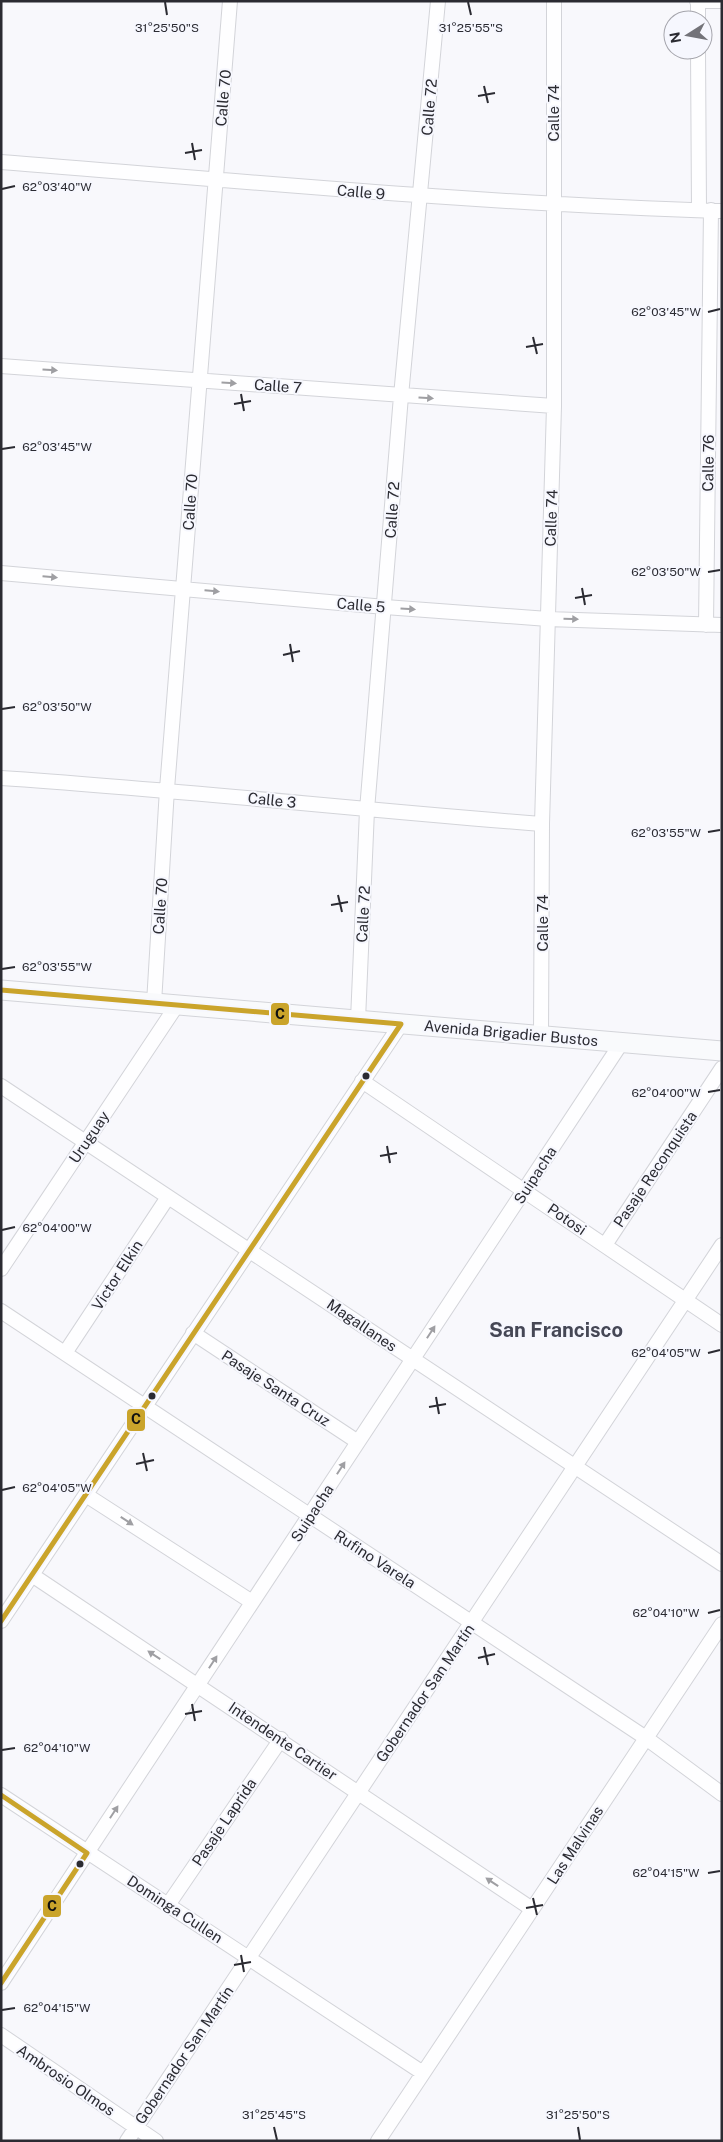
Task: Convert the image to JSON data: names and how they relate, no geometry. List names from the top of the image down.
{
  "streets": {
    "street": [
      "Calle 70",
      "Calle 72",
      "Calle 74",
      "Calle 9",
      "Calle 7",
      "Calle 76",
      "Calle 5",
      "Calle 3",
      "Avenida Brigadier Bustos",
      "Uruguay",
      "Pasaje Reconquista",
      "Suipacha",
      "Potosi",
      "Victor Elkin",
      "Magallanes",
      "Pasaje Santa Cruz",
      "Rufino Varela",
      "Gobernador San Martín",
      "Intendente Cartier",
      "Pasaje Laprida",
      "Las Malvinas",
      "Dominga Cullen",
      "Ambrosio Olmos"
    ]
  },
  "crossings": [
    ["Calle 70", "Calle 9"],
    ["Calle 70", "Calle 7"],
    ["Calle 70", "Calle 5"],
    ["Calle 70", "Calle 3"],
    ["Calle 70", "Avenida Brigadier Bustos"],
    ["Calle 72", "Calle 9"],
    ["Calle 72", "Calle 7"],
    ["Calle 72", "Calle 5"],
    ["Calle 72", "Calle 3"],
    ["Calle 72", "Avenida Brigadier Bustos"],
    ["Calle 74", "Calle 9"],
    ["Calle 74", "Calle 7"],
    ["Calle 74", "Calle 5"],
    ["Calle 74", "Calle 3"],
    ["Calle 74", "Avenida Brigadier Bustos"],
    ["Calle 9", "Calle 76"],
    ["Calle 76", "Calle 5"],
    ["Avenida Brigadier Bustos", "Uruguay"],
    ["Avenida Brigadier Bustos", "Suipacha"],
    ["Uruguay", "Magallanes"],
    ["Pasaje Reconquista", "Potosi"],
    ["Suipacha", "Potosi"],
    ["Suipacha", "Magallanes"],
    ["Suipacha", "Pasaje Santa Cruz"],
    ["Suipacha", "Rufino Varela"],
    ["Suipacha", "Intendente Cartier"],
    ["Suipacha", "Dominga Cullen"],
    ["Potosi", "Gobernador San Martín"],
    ["Victor Elkin", "Magallanes"],
    ["Victor Elkin", "Rufino Varela"],
    ["Magallanes", "Gobernador San Martín"],
    ["Rufino Varela", "Gobernador San Martín"],
    ["Rufino Varela", "Las Malvinas"],
    ["Gobernador San Martín", "Intendente Cartier"],
    ["Gobernador San Martín", "Dominga Cullen"],
    ["Gobernador San Martín", "Ambrosio Olmos"],
    ["Intendente Cartier", "Pasaje Laprida"],
    ["Intendente Cartier", "Las Malvinas"],
    ["Pasaje Laprida", "Dominga Cullen"],
    ["Las Malvinas", "Dominga Cullen"]
  ],
  "one_way": ["Calle 7", "Calle 5", "Suipacha"],
  "districts": ["San Francisco"],
  "lines": ["transit line C"],
  "north": "left",
  "coordinates": [
    "31°25'50\"S",
    "31°25'55\"S",
    "62°03'40\"W",
    "62°03'45\"W",
    "62°03'50\"W",
    "62°03'55\"W",
    "62°04'00\"W",
    "62°04'05\"W",
    "62°04'10\"W",
    "62°04'15\"W",
    "31°25'45\"S"
  ]
}
